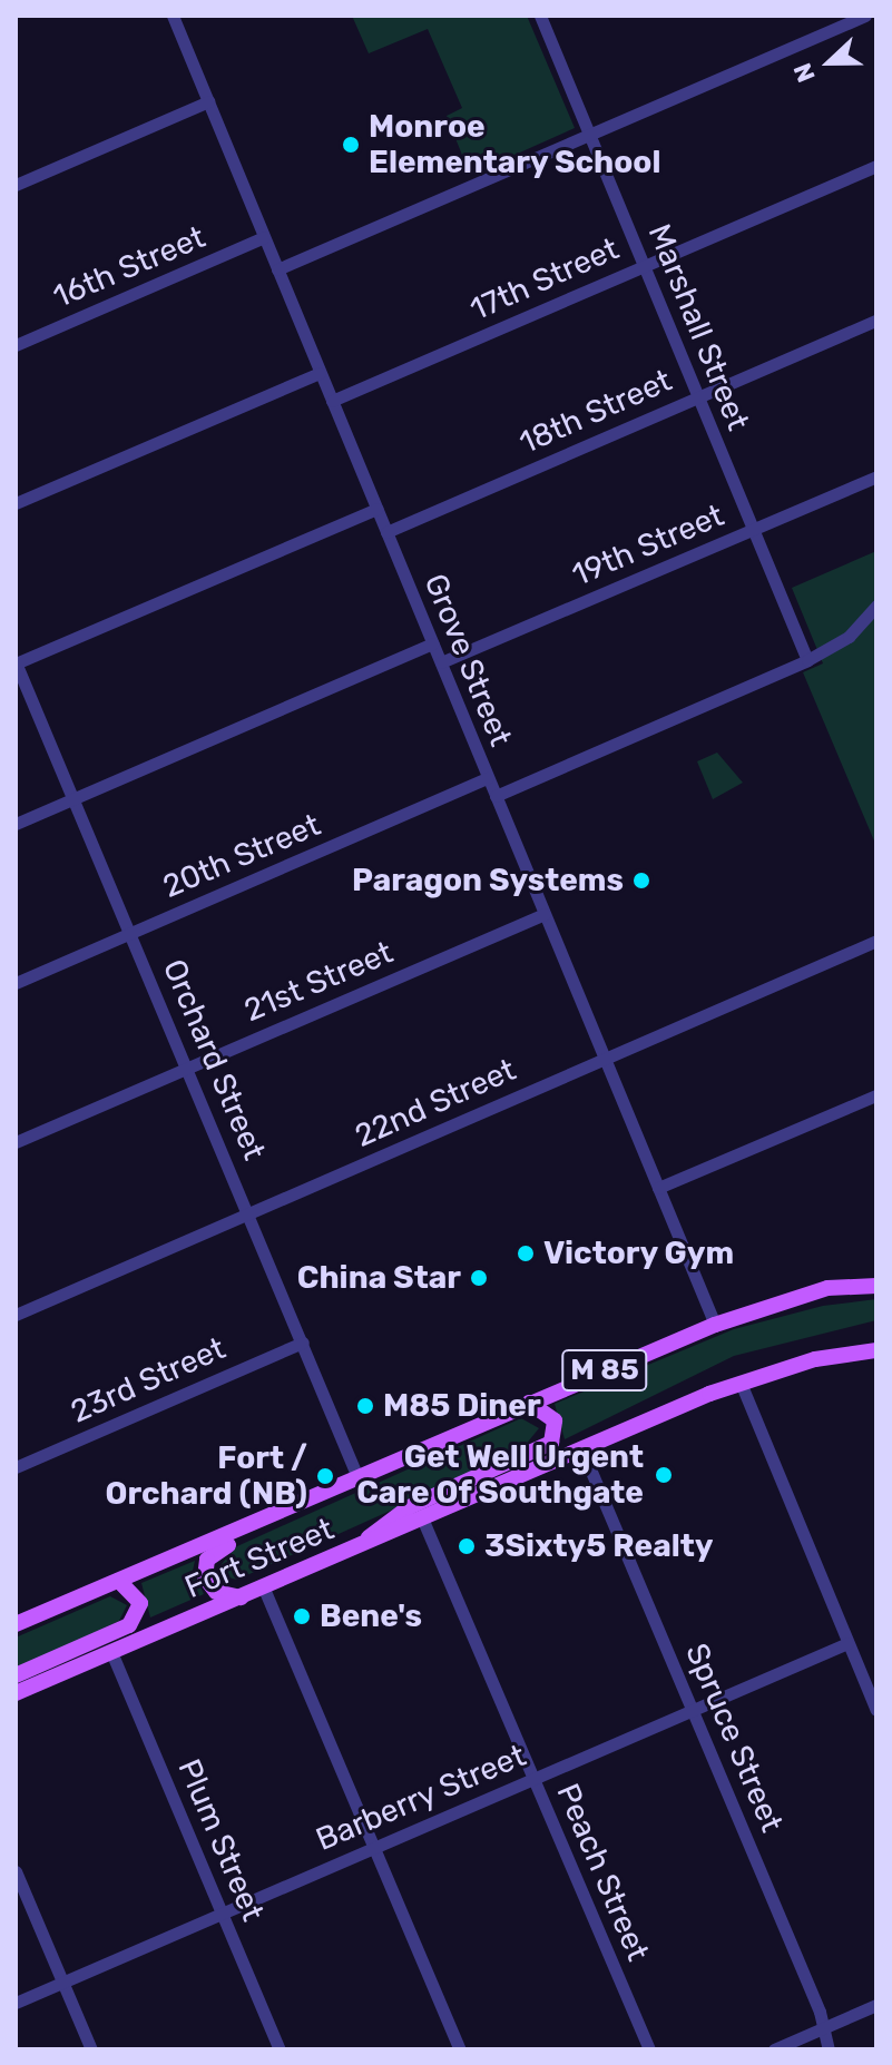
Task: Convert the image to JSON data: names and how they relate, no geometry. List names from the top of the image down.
{
  "streets": {
    "main road": ["M 85", "Fort Street"],
    "street": [
      "16th Street",
      "17th Street",
      "Marshall Street",
      "18th Street",
      "19th Street",
      "Grove Street",
      "20th Street",
      "21st Street",
      "Orchard Street",
      "22nd Street",
      "23rd Street",
      "Spruce Street",
      "Barberry Street",
      "Plum Street",
      "Peach Street"
    ]
  },
  "crossings": [
    ["16th Street", "Grove Street"],
    ["17th Street", "Marshall Street"],
    ["17th Street", "Grove Street"],
    ["Marshall Street", "18th Street"],
    ["Marshall Street", "19th Street"],
    ["18th Street", "Grove Street"],
    ["19th Street", "Grove Street"],
    ["Grove Street", "20th Street"],
    ["Grove Street", "21st Street"],
    ["Grove Street", "22nd Street"],
    ["Grove Street", "Fort Street"],
    ["20th Street", "Orchard Street"],
    ["21st Street", "Orchard Street"],
    ["Orchard Street", "22nd Street"],
    ["Orchard Street", "23rd Street"],
    ["Orchard Street", "Fort Street"],
    ["Fort Street", "Spruce Street"],
    ["Fort Street", "Plum Street"],
    ["Fort Street", "Peach Street"],
    ["Spruce Street", "Barberry Street"],
    ["Barberry Street", "Plum Street"],
    ["Barberry Street", "Peach Street"]
  ],
  "places": [
    "Monroe Elementary School",
    "Paragon Systems",
    "Victory Gym",
    "China Star",
    "M85 Diner",
    "Get Well Urgent Care Of Southgate",
    "Fort / Orchard (NB)",
    "3Sixty5 Realty",
    "Bene's"
  ],
  "north": "left"
}
